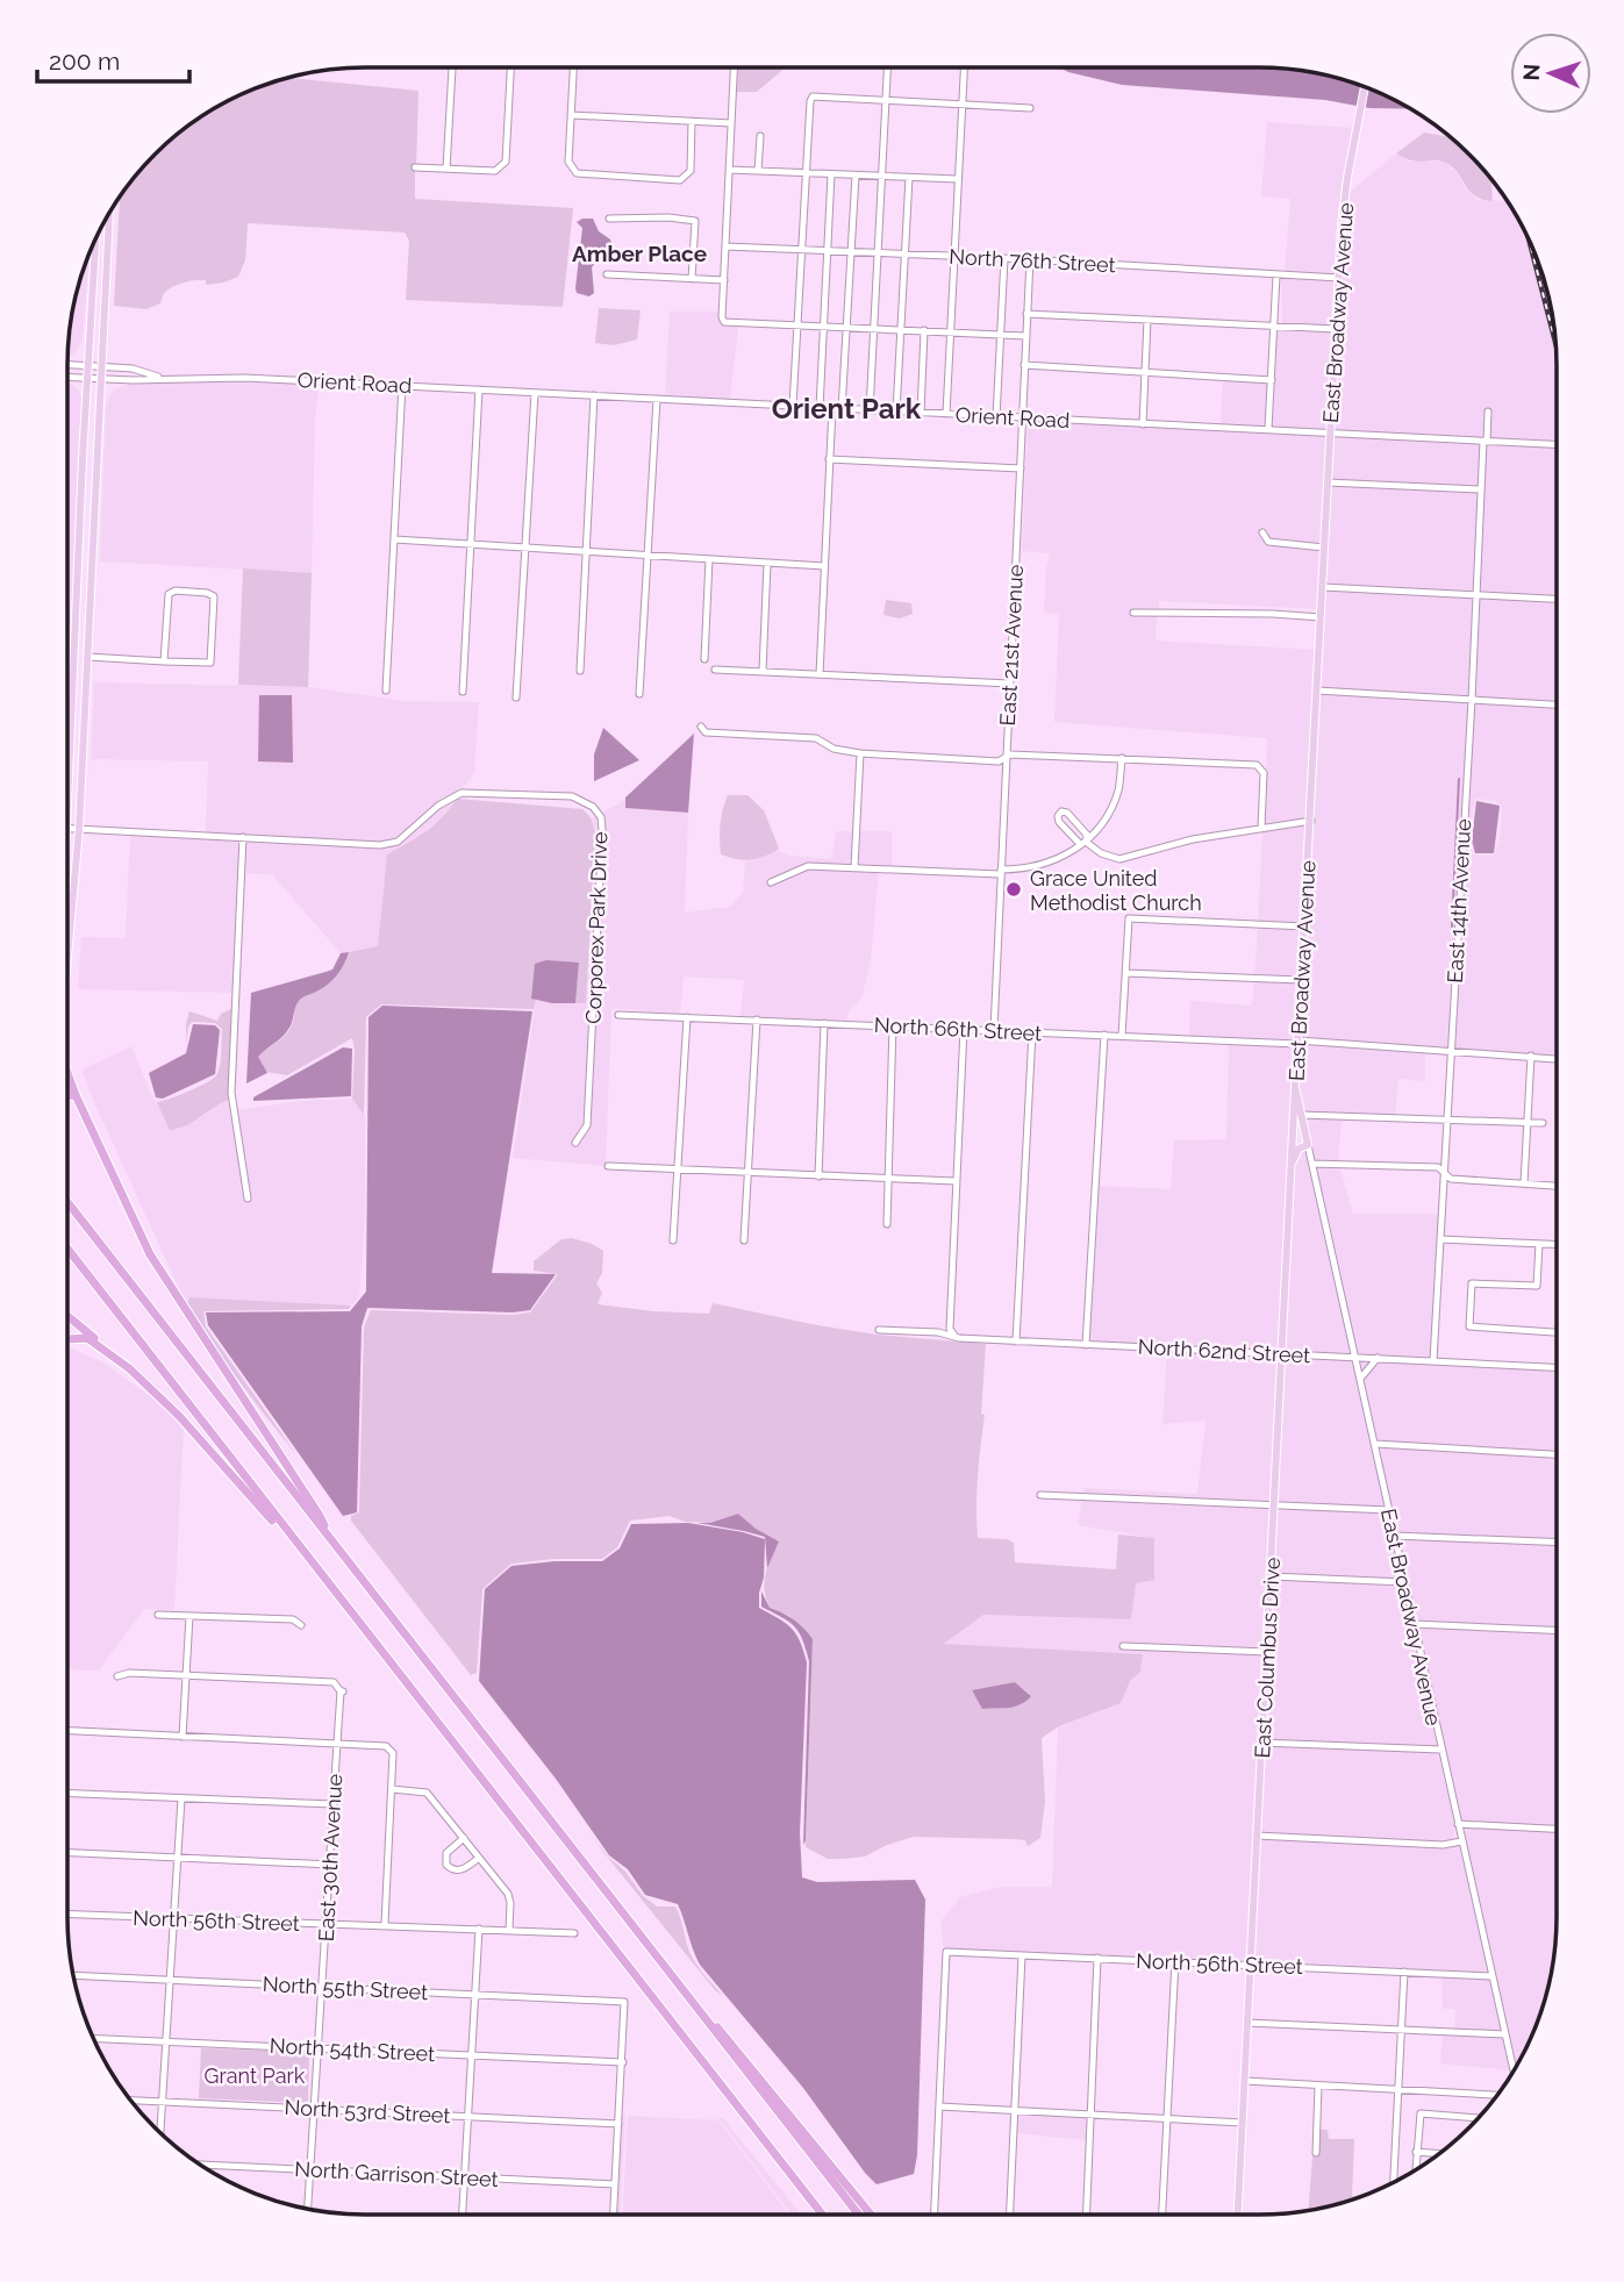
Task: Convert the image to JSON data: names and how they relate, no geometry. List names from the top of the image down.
{
  "streets": {
    "main road": ["East Broadway Avenue", "East Columbus Drive"],
    "street": [
      "North 76th Street",
      "Orient Road",
      "East 21st Avenue",
      "East 14th Avenue",
      "Corporex Park Drive",
      "North 66th Street",
      "North 62nd Street",
      "East 30th Avenue",
      "North 56th Street",
      "North 55th Street",
      "North 54th Street",
      "North 53rd Street",
      "North Garrison Street"
    ]
  },
  "crossings": [
    ["North 76th Street", "East Broadway Avenue"],
    ["North 76th Street", "East 21st Avenue"],
    ["East Broadway Avenue", "Orient Road"],
    ["East Broadway Avenue", "North 66th Street"],
    ["East Broadway Avenue", "North 62nd Street"],
    ["East Broadway Avenue", "East Columbus Drive"],
    ["East Broadway Avenue", "North 56th Street"],
    ["Orient Road", "East 21st Avenue"],
    ["Orient Road", "East 14th Avenue"],
    ["East 21st Avenue", "North 66th Street"],
    ["East 14th Avenue", "North 66th Street"],
    ["East 14th Avenue", "North 62nd Street"],
    ["North 62nd Street", "East Columbus Drive"],
    ["East Columbus Drive", "North 56th Street"],
    ["East 30th Avenue", "North 56th Street"],
    ["East 30th Avenue", "North 55th Street"],
    ["East 30th Avenue", "North 54th Street"],
    ["East 30th Avenue", "North 53rd Street"],
    ["East 30th Avenue", "North Garrison Street"],
    ["North 55th Street", "North 54th Street"]
  ],
  "districts": ["Amber Place", "Orient Park"],
  "parks": ["Grant Park"],
  "places": ["Grace United Methodist Church"],
  "scale_bar": "200 m",
  "north": "left"
}
